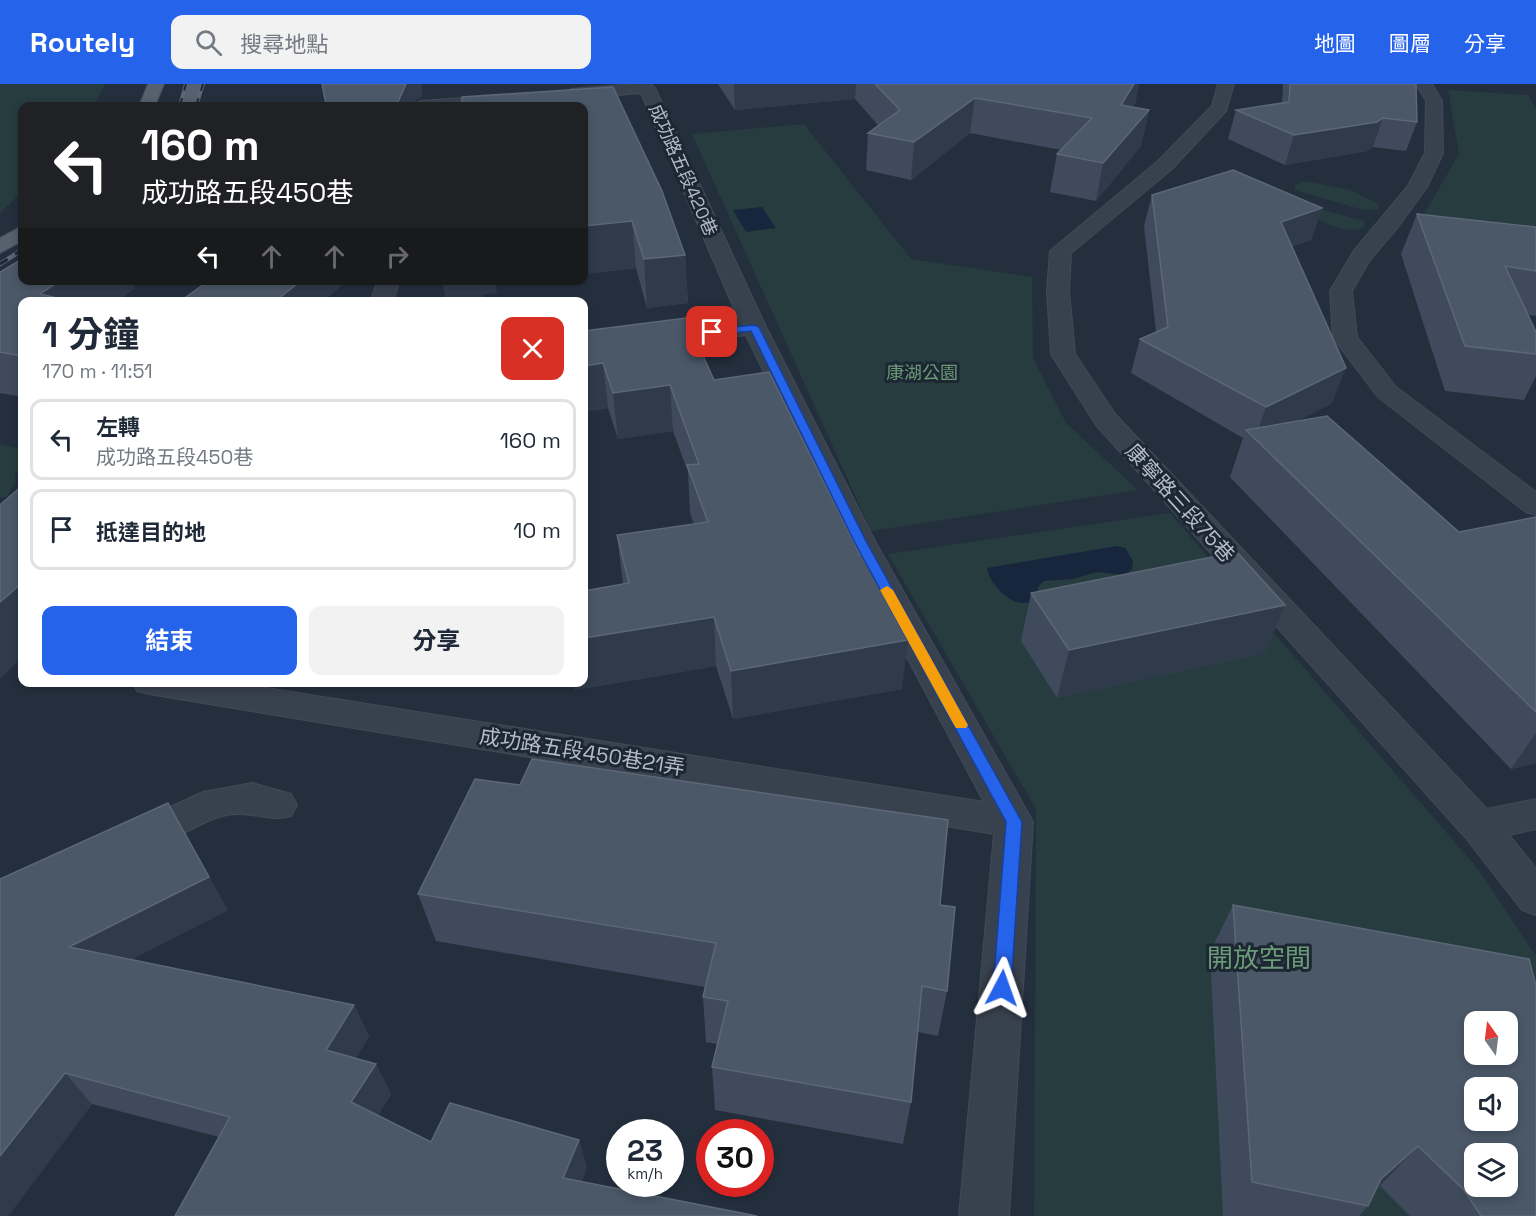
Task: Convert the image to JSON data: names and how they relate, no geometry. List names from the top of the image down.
{
  "streets": {
    "street": ["成功路五段420巷", "康寧路三段75巷", "成功路五段450巷21弄"]
  },
  "parks": ["康湖公園", "開放空間"],
  "north": "top",
  "page": {
    "header": "Routely",
    "search": "搜尋地點",
    "nav": ["地圖", "圖層", "分享"],
    "turn": ["160 m", "成功路五段450巷"],
    "heading": ["1 分鐘", "170 m · 11:51"],
    "list": [
      {
        "name": "左轉",
        "note": "成功路五段450巷",
        "value": "160 m"
      },
      {
        "name": "抵達目的地",
        "value": "10 m"
      }
    ],
    "buttons": ["結束", "分享"],
    "speed": "23 km/h",
    "limit": "30"
  }
}
